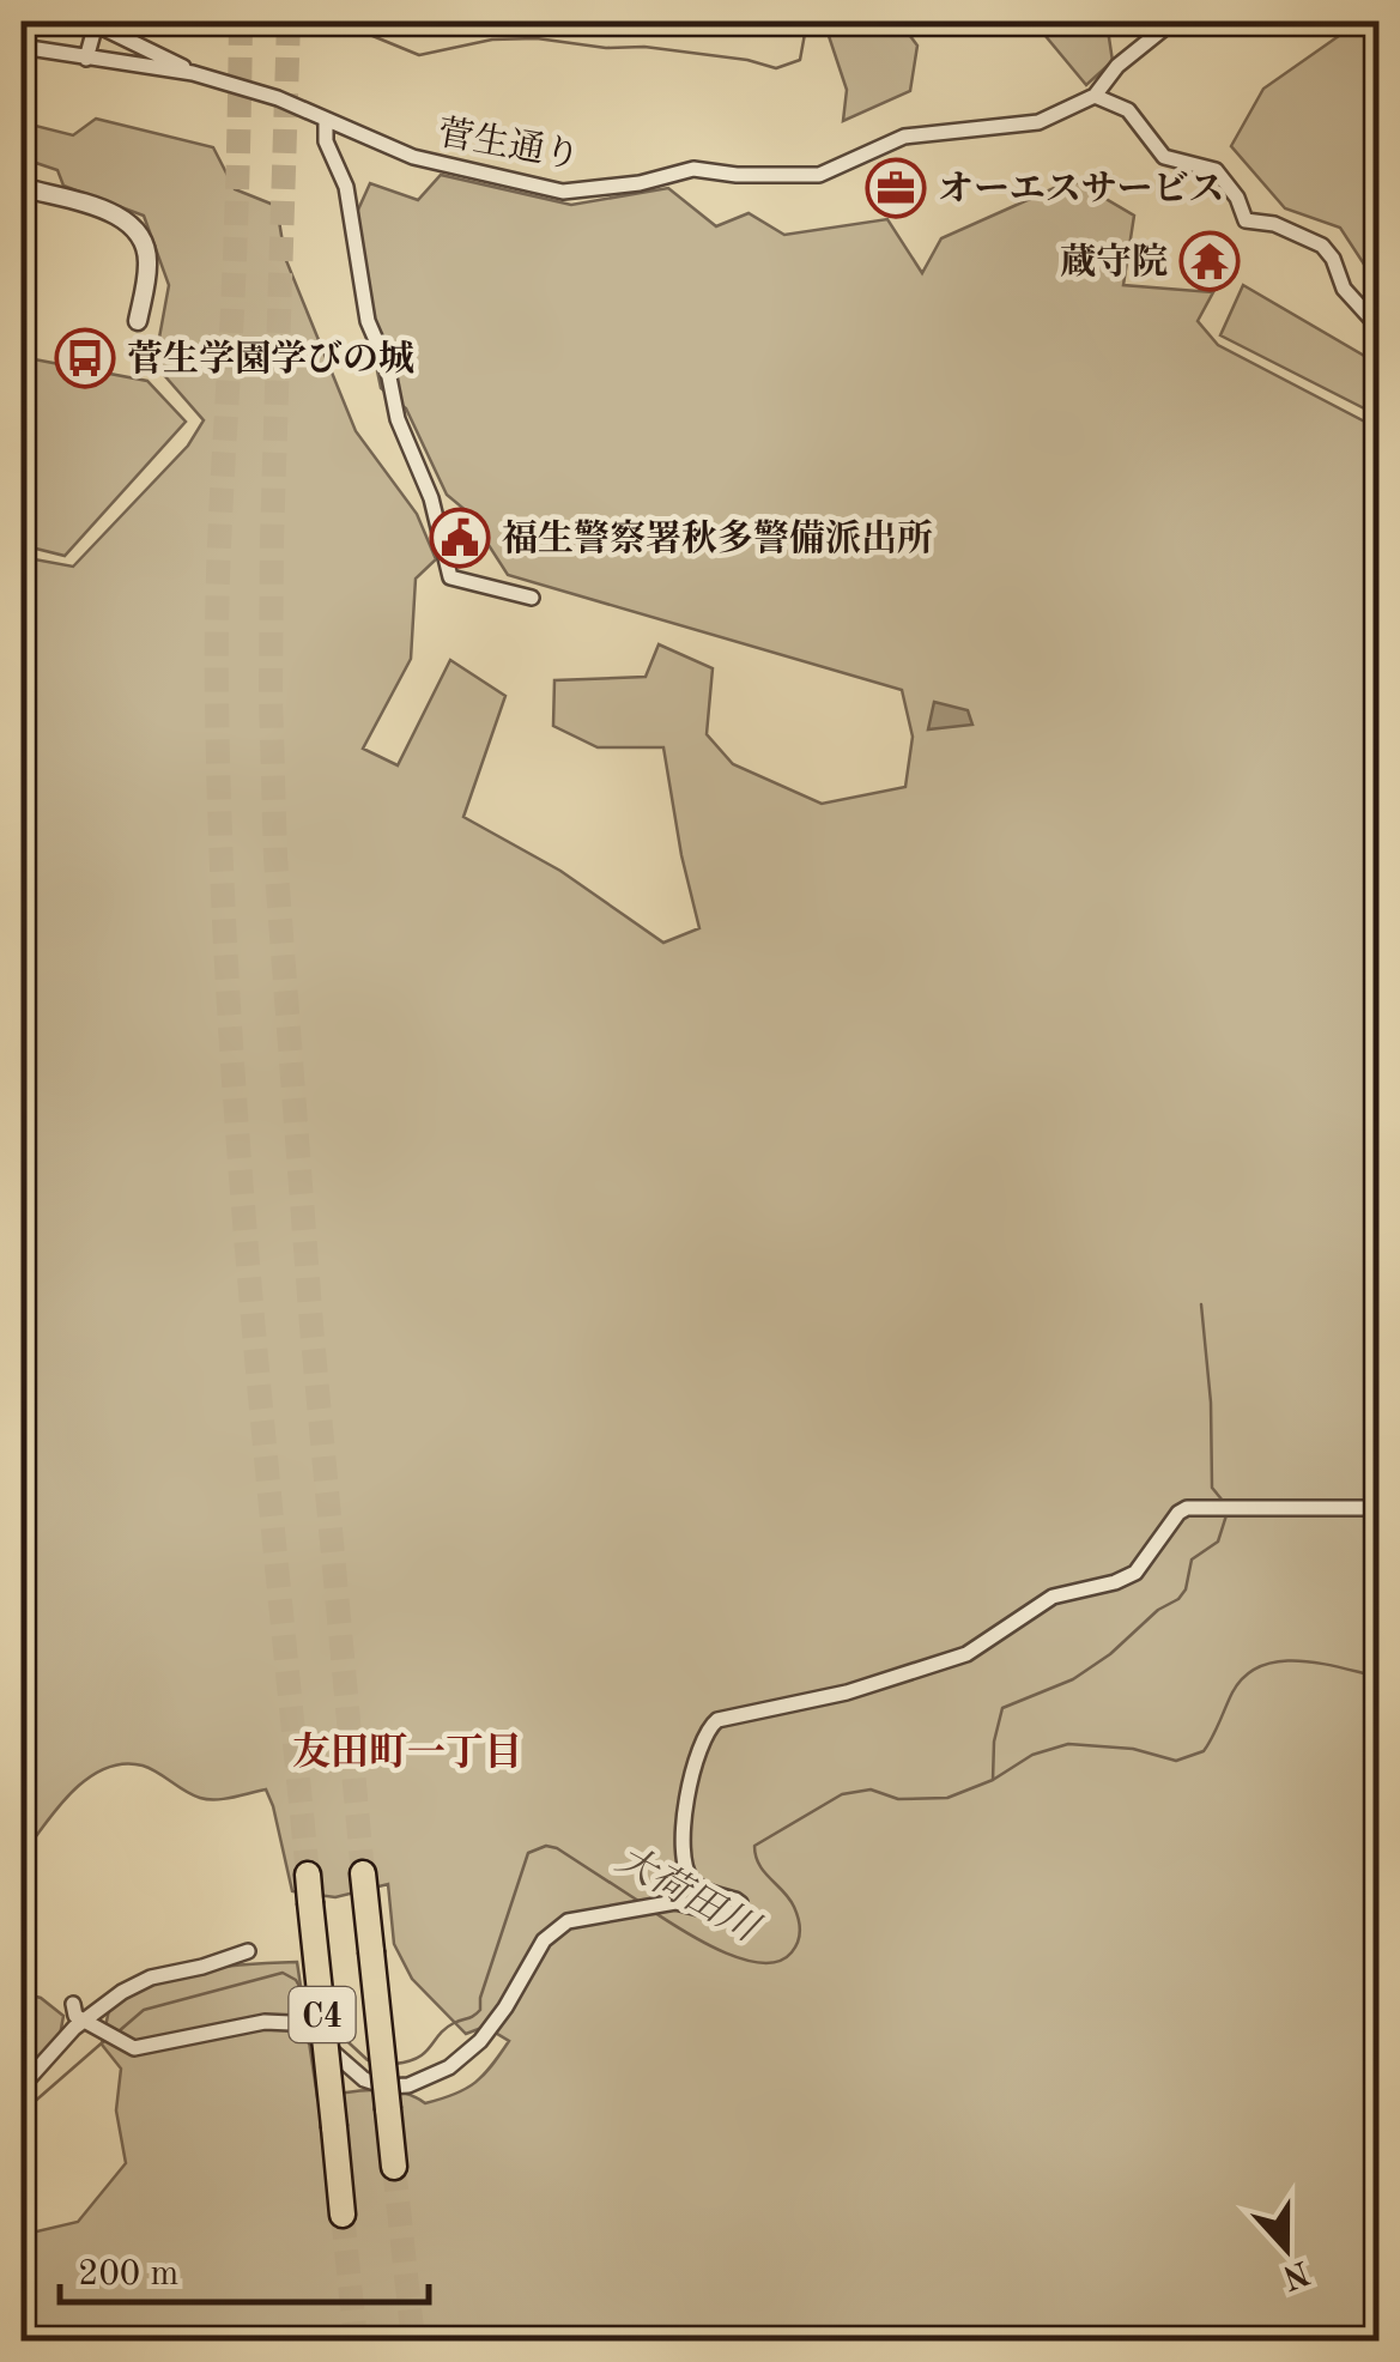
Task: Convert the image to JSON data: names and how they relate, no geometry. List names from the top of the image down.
{
  "streets": {
    "highway": ["C4"],
    "street": ["菅生通り"]
  },
  "districts": ["友田町一丁目"],
  "water": ["大荷田川"],
  "places": {
    "office": ["オーエスサービス"],
    "temple": ["蔵守院"],
    "bus stop": ["菅生学園学びの城"],
    "public building": ["福生警察署秋多警備派出所"]
  },
  "scale_bar": "200 m",
  "north": "bottom"
}
